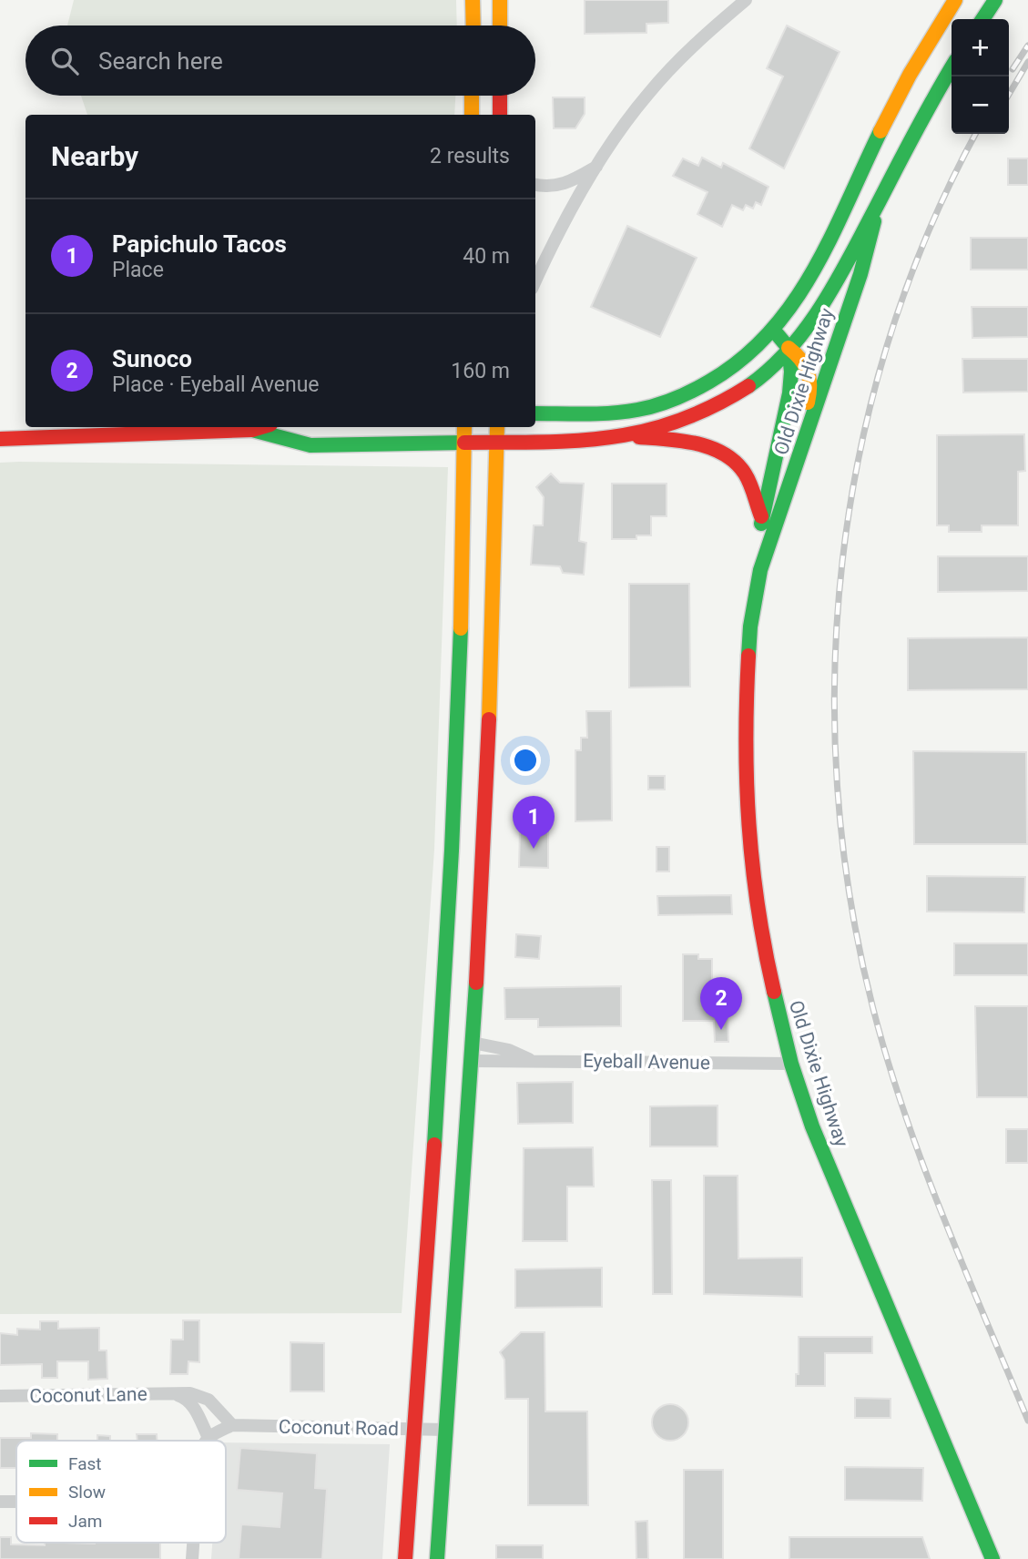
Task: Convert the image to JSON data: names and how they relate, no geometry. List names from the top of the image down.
{
  "streets": {
    "main road": ["Old Dixie Highway"],
    "street": ["Eyeball Avenue", "Coconut Lane", "Coconut Road"]
  },
  "crossings": [
    ["Old Dixie Highway", "Eyeball Avenue"],
    ["Coconut Lane", "Coconut Road"]
  ],
  "legend": ["Fast", "Slow", "Jam"],
  "page": {
    "map_buttons": ["+", "−"],
    "search": "Search here",
    "heading": ["Nearby", "2 results"],
    "list": [
      {
        "mark": "1",
        "name": "Papichulo Tacos",
        "note": "Place",
        "value": "40 m"
      },
      {
        "mark": "2",
        "name": "Sunoco",
        "note": "Place · Eyeball Avenue",
        "value": "160 m"
      }
    ],
    "pins": ["1", "2"]
  }
}
